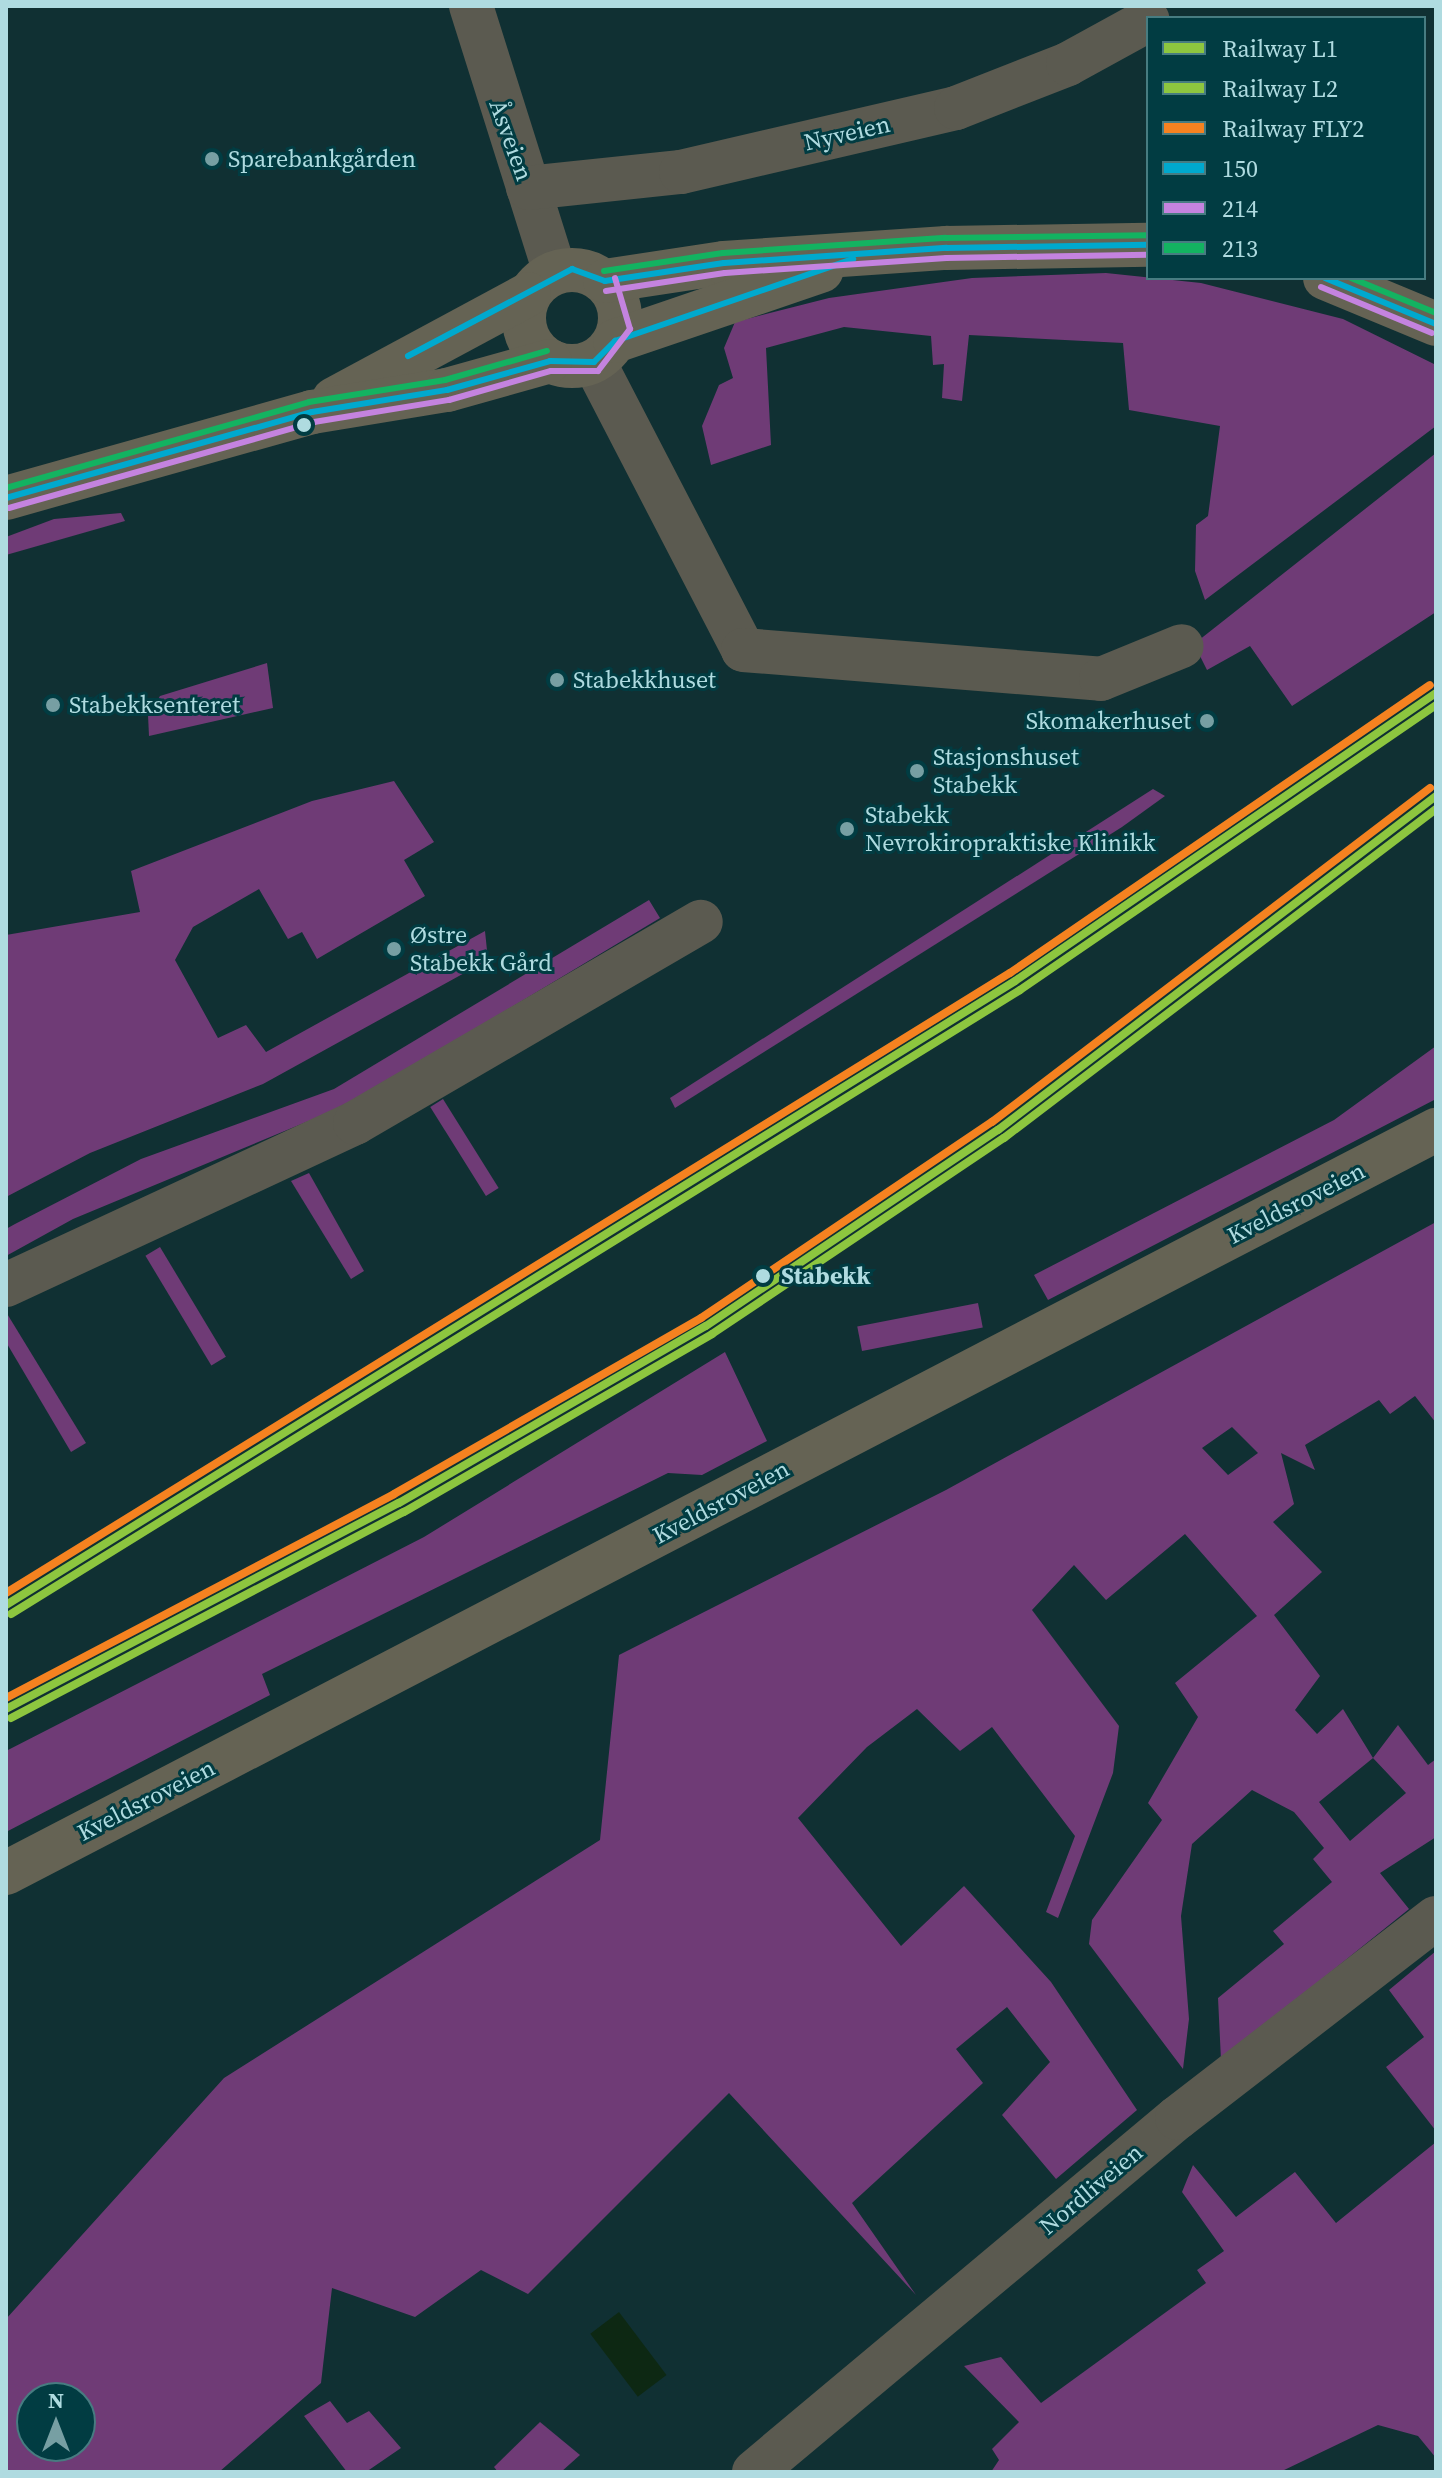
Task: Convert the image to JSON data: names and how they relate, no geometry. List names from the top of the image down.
{
  "streets": {
    "main road": ["Kveldsroveien"],
    "street": ["Nyveien", "Åsveien", "Nordliveien"]
  },
  "crossings": [
    ["Nyveien", "Åsveien"]
  ],
  "places": [
    "Sparebankgården",
    "Stabekkhuset",
    "Stabekksenteret",
    "Skomakerhuset",
    "Stasjonshuset Stabekk",
    "Stabekk Nevrokiropraktiske Klinikk",
    "Østre Stabekk Gård",
    "Stabekk"
  ],
  "lines": [
    "transit line 213",
    "transit line 150",
    "transit line 214",
    "rail line FLY2",
    "rail line L1",
    "rail line L2"
  ],
  "legend": [
    "Railway L1",
    "Railway L2",
    "Railway FLY2",
    "150",
    "214",
    "213"
  ],
  "north": "top"
}
